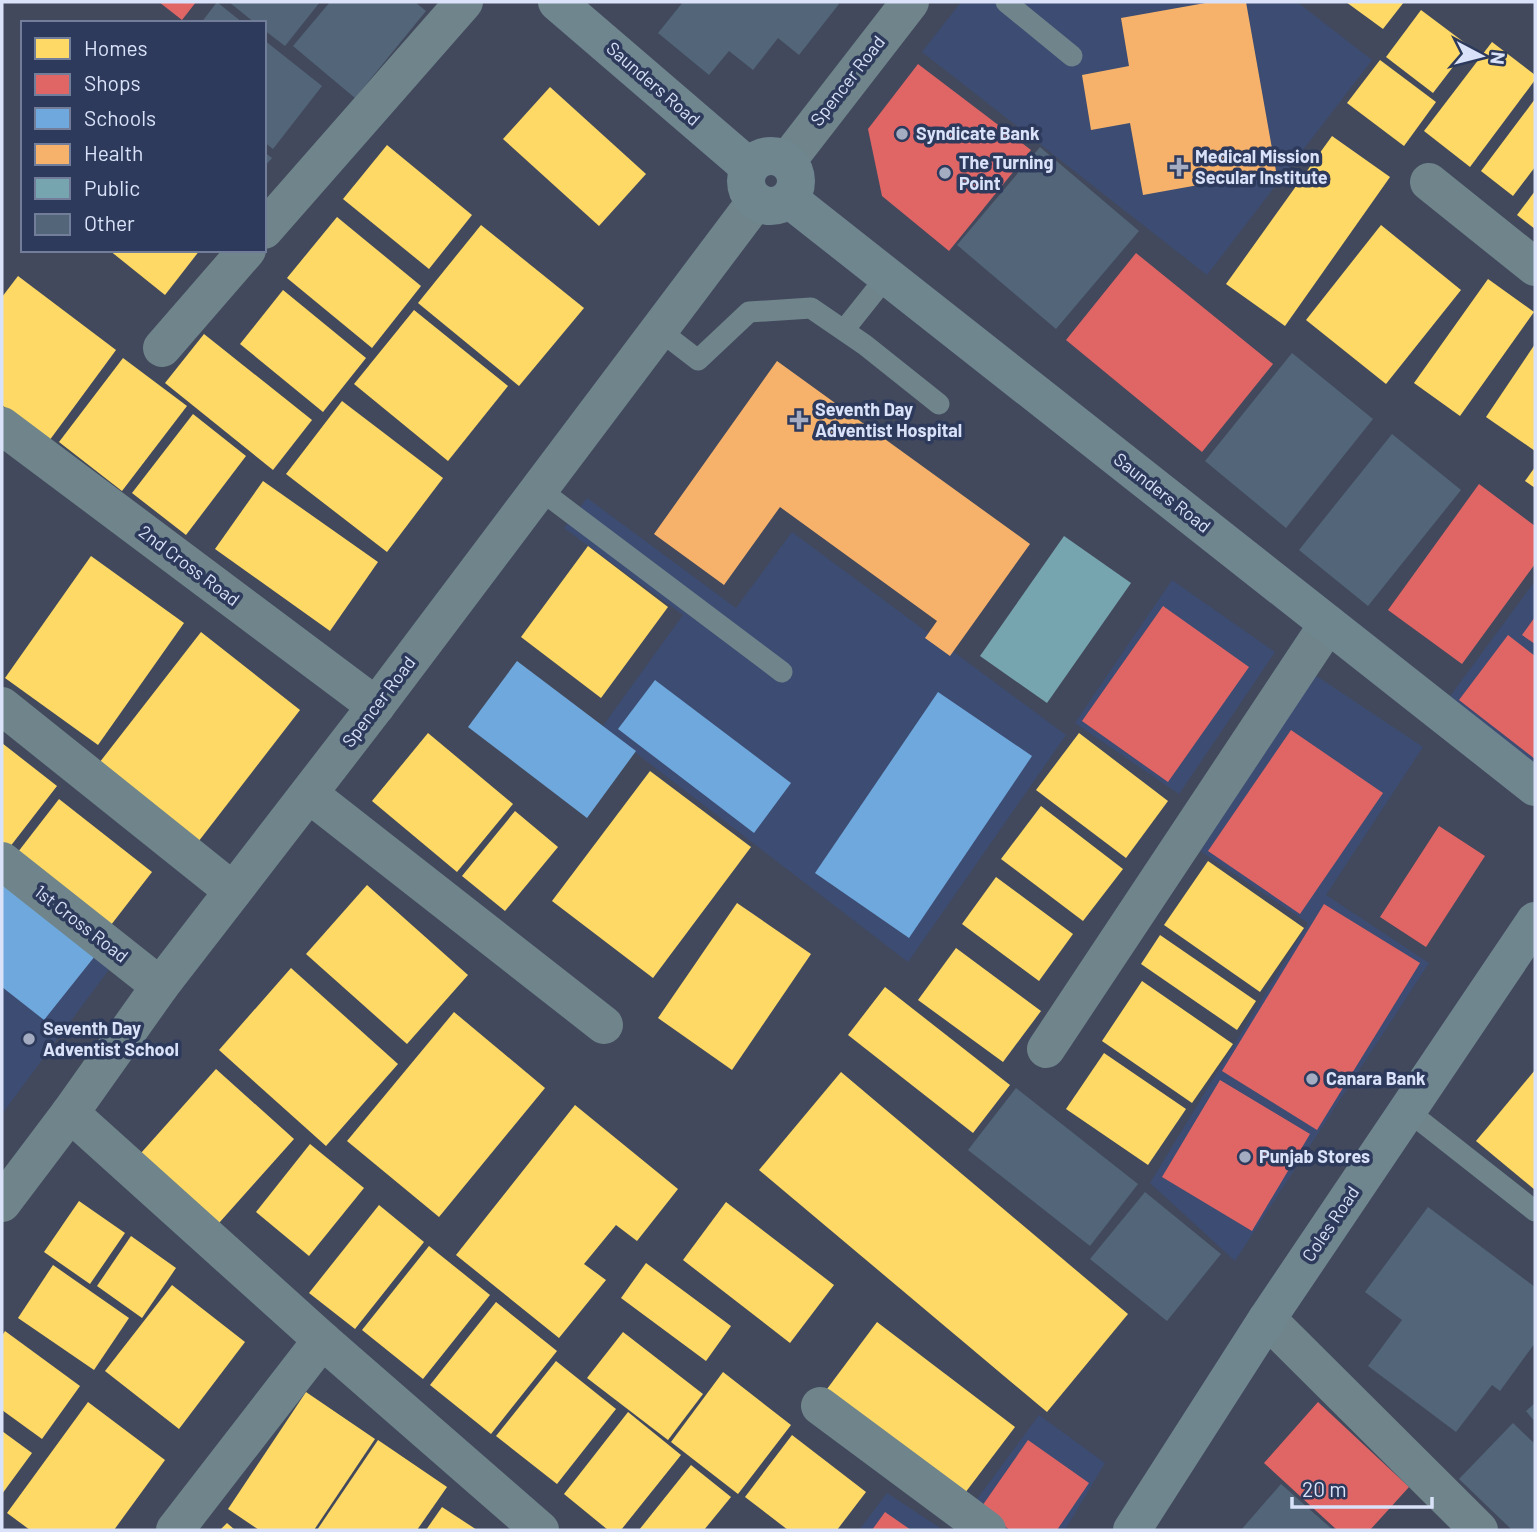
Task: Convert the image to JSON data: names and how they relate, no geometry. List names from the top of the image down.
{
  "streets": {
    "street": [
      "Spencer Road",
      "Saunders Road",
      "2nd Cross Road",
      "1st Cross Road",
      "Coles Road"
    ]
  },
  "crossings": [
    ["Spencer Road", "Saunders Road"],
    ["Spencer Road", "2nd Cross Road"],
    ["Spencer Road", "1st Cross Road"]
  ],
  "places": {
    "other": [
      "Syndicate Bank",
      "The Turning Point",
      "Seventh Day Adventist School",
      "Canara Bank",
      "Punjab Stores"
    ],
    "health": ["Medical Mission Secular Institute", "Seventh Day Adventist Hospital"]
  },
  "legend": [
    "Homes",
    "Shops",
    "Schools",
    "Health",
    "Public",
    "Other"
  ],
  "scale_bar": "20 m",
  "north": "right"
}
